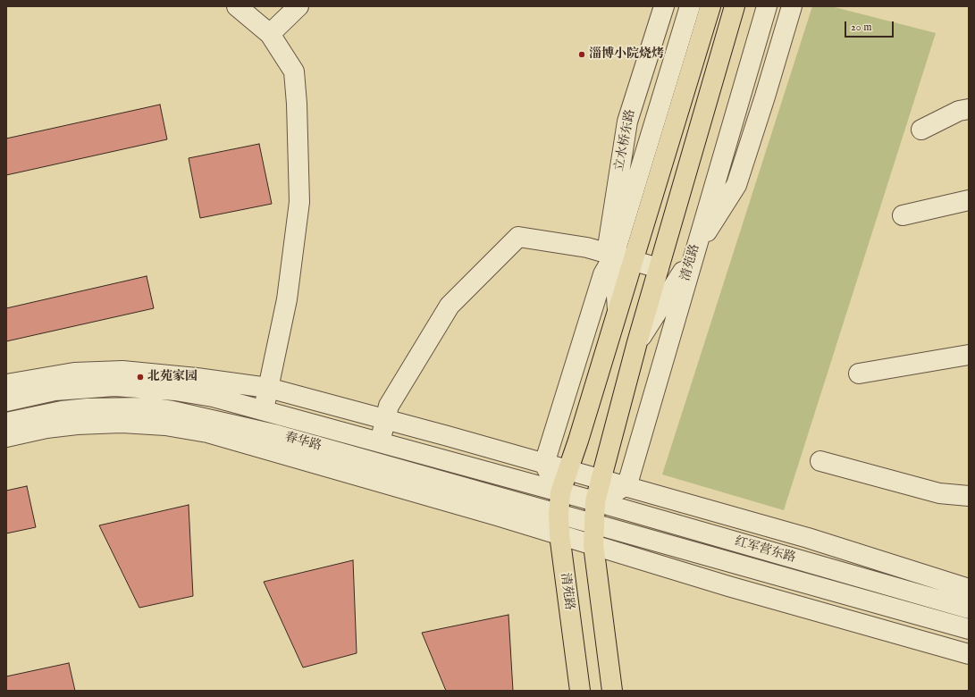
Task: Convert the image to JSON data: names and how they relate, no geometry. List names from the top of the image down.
{
  "streets": {
    "main road": ["清苑路"],
    "street": ["立水桥东路", "春华路", "红军营东路"]
  },
  "crossings": [
    ["清苑路", "春华路"],
    ["清苑路", "红军营东路"],
    ["春华路", "红军营东路"]
  ],
  "places": ["淄博小院烧烤", "北苑家园"],
  "scale_bar": "20 m"
}
